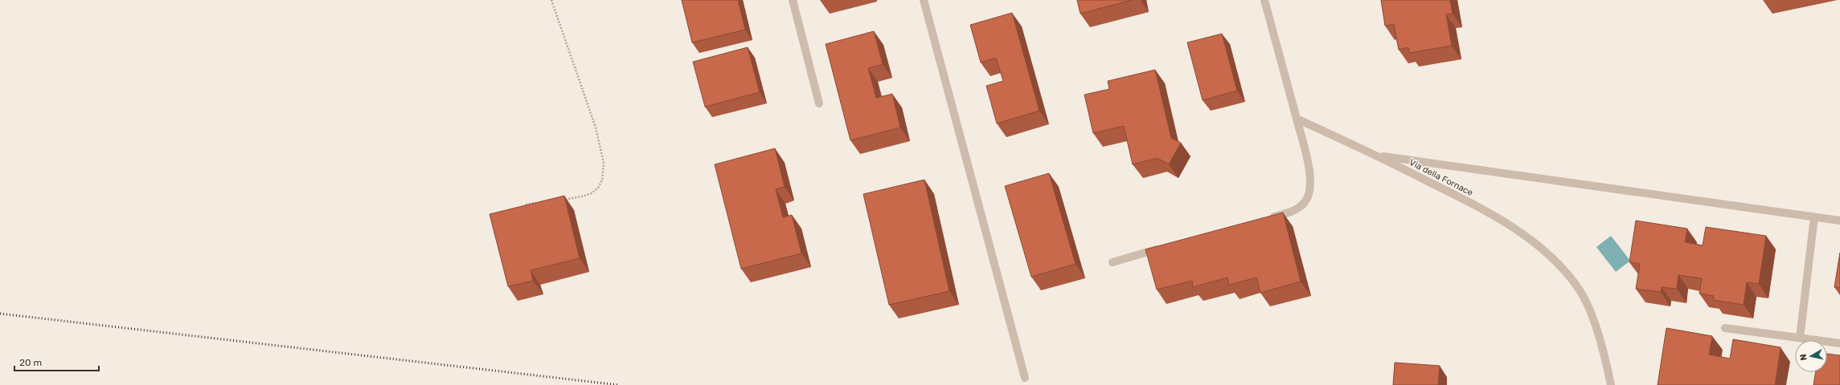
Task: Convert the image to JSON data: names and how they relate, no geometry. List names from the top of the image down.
{
  "streets": {
    "street": ["Via della Fornace"]
  },
  "scale_bar": "20 m",
  "north": "left"
}
